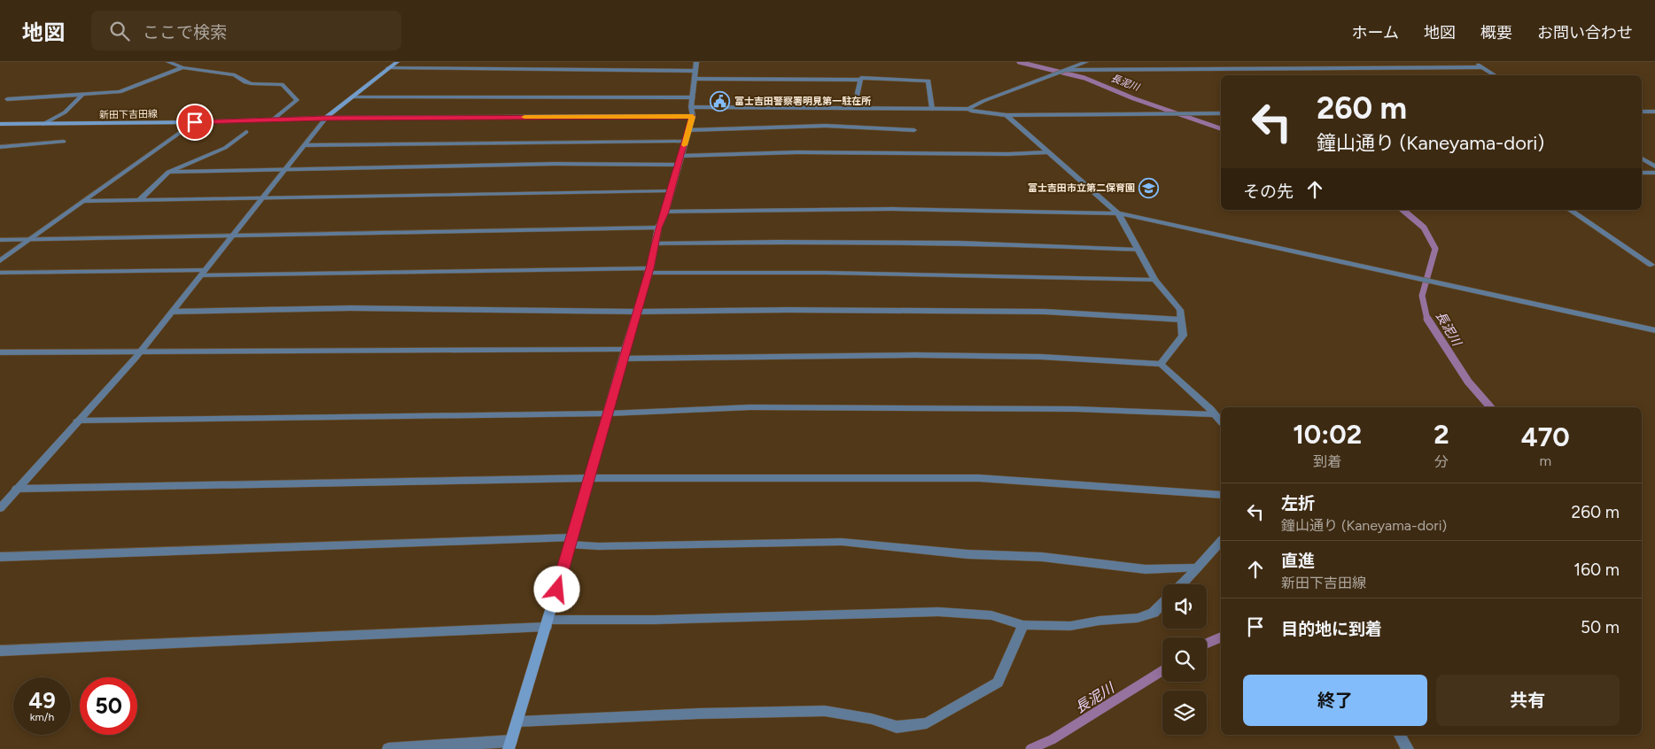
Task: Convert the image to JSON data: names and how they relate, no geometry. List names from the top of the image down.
{
  "streets": {
    "main road": ["新田下吉田線"]
  },
  "water": ["長泥川"],
  "places": {
    "public building": ["富士吉田警察署明見第一駐在所"],
    "school or university": ["富士吉田市立第二保育園"]
  },
  "page": {
    "header": "地図",
    "search": "ここで検索",
    "nav": [
      "ホーム",
      "地図",
      "概要",
      "お問い合わせ"
    ],
    "turn": ["260 m", "鐘山通り (Kaneyama-dori)"],
    "then": "その先",
    "eta": [
      "10:02",
      "到着",
      "2",
      "分",
      "470",
      "m"
    ],
    "list": [
      {
        "name": "左折",
        "note": "鐘山通り (Kaneyama-dori)",
        "value": "260 m"
      },
      {
        "name": "直進",
        "note": "新田下吉田線",
        "value": "160 m"
      },
      {
        "name": "目的地に到着",
        "value": "50 m"
      }
    ],
    "buttons": ["終了", "共有"],
    "speed": "49 km/h",
    "limit": "50"
  }
}
